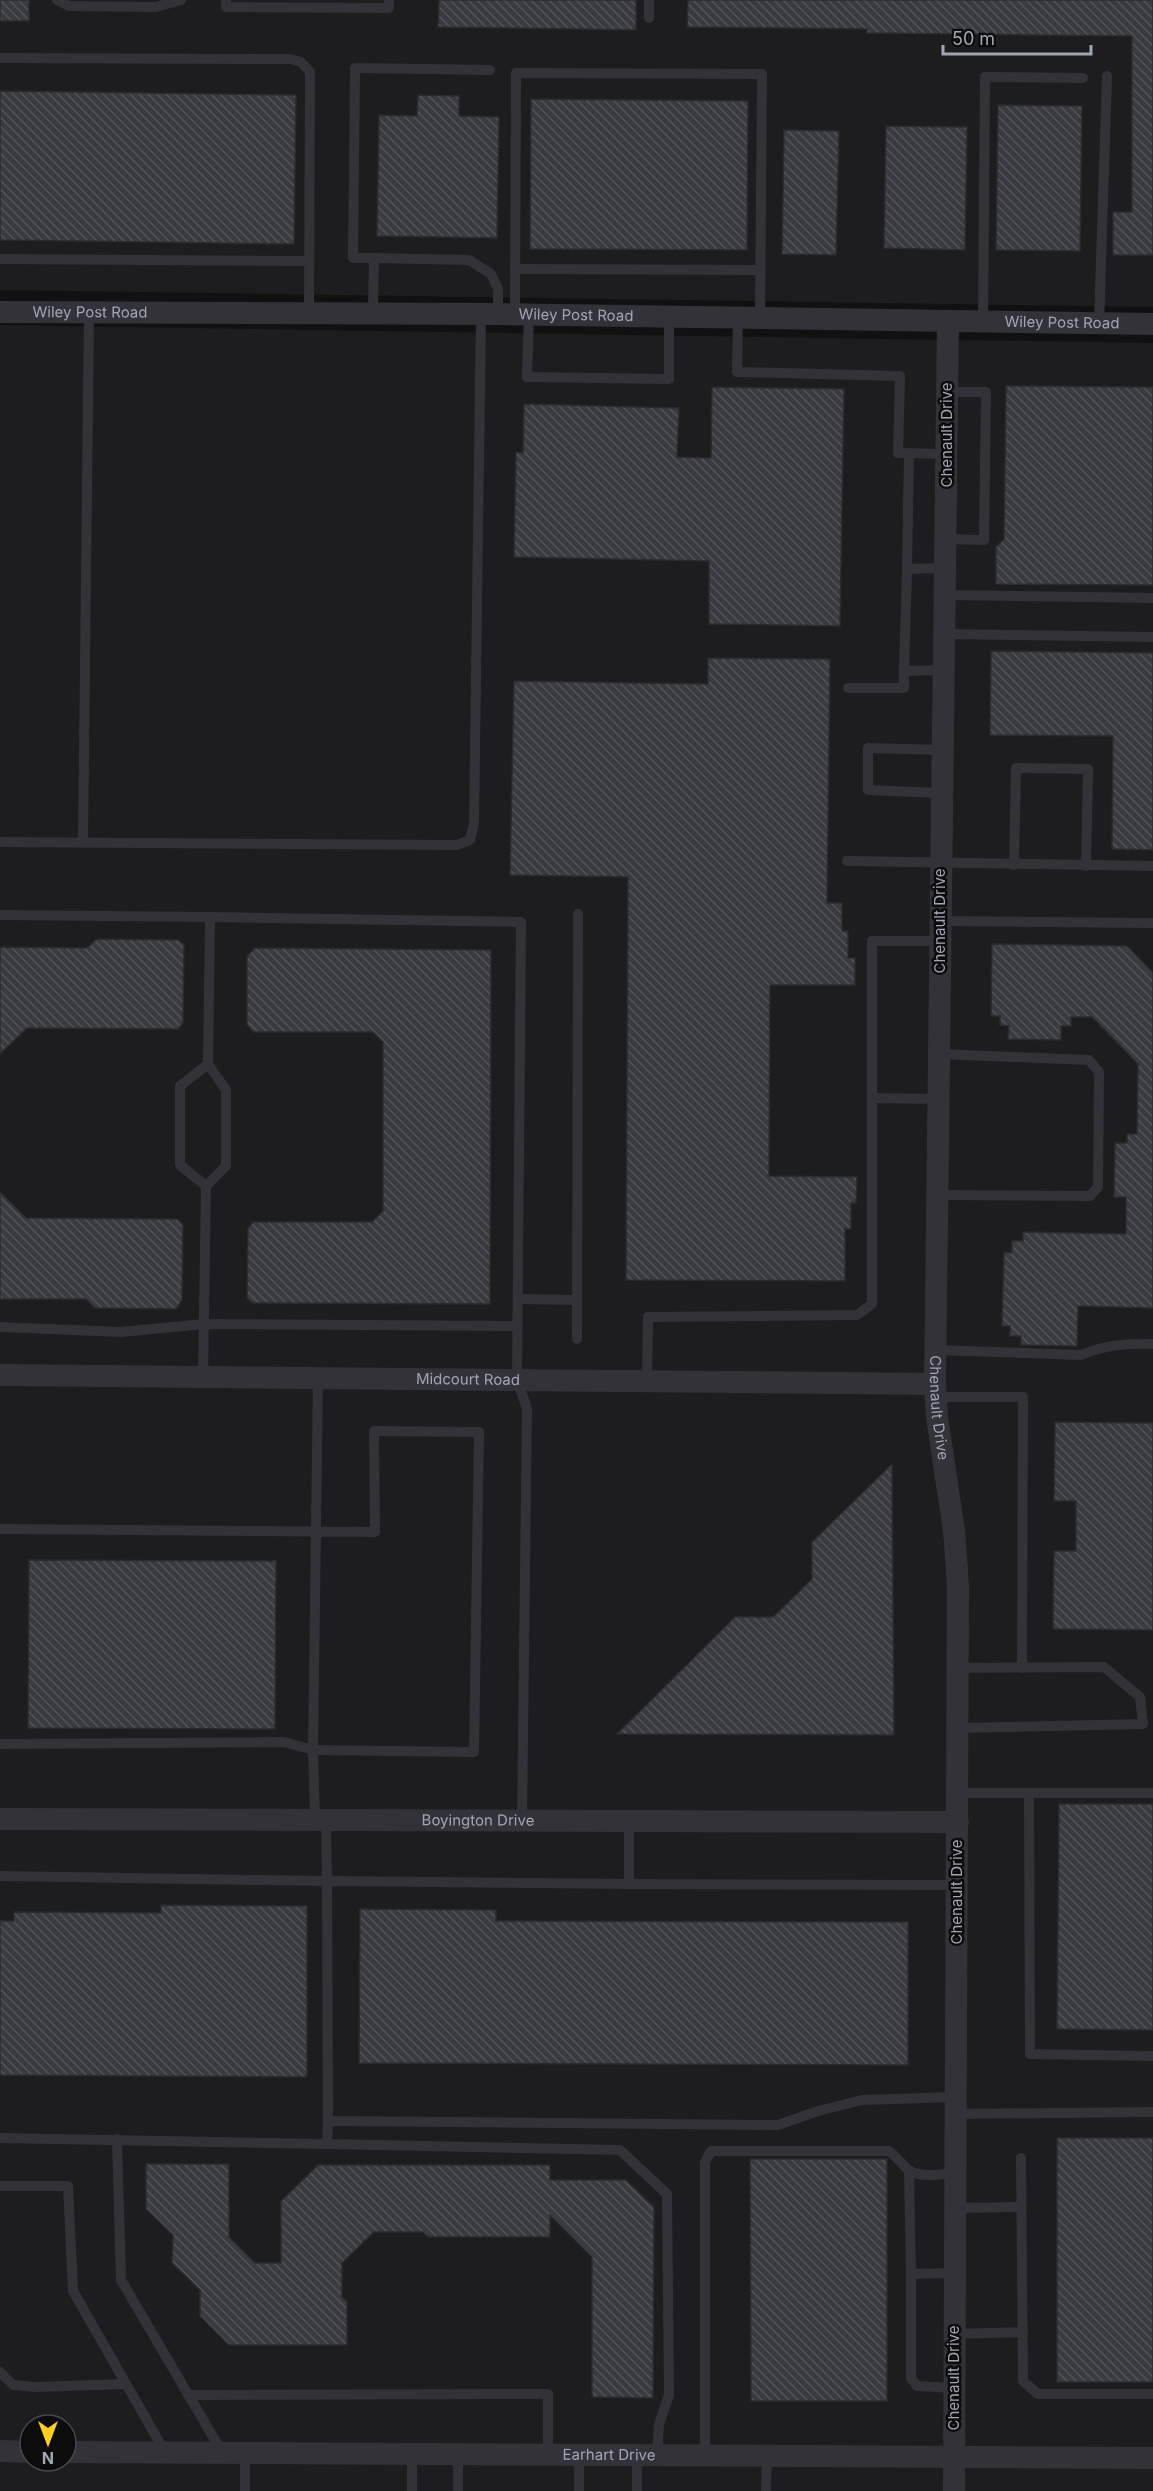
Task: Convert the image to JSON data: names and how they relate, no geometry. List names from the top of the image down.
{
  "streets": {
    "street": [
      "Wiley Post Road",
      "Chenault Drive",
      "Midcourt Road",
      "Boyington Drive",
      "Earhart Drive"
    ]
  },
  "crossings": [
    ["Wiley Post Road", "Chenault Drive"],
    ["Chenault Drive", "Midcourt Road"],
    ["Chenault Drive", "Boyington Drive"],
    ["Chenault Drive", "Earhart Drive"]
  ],
  "scale_bar": "50 m",
  "north": "bottom"
}
